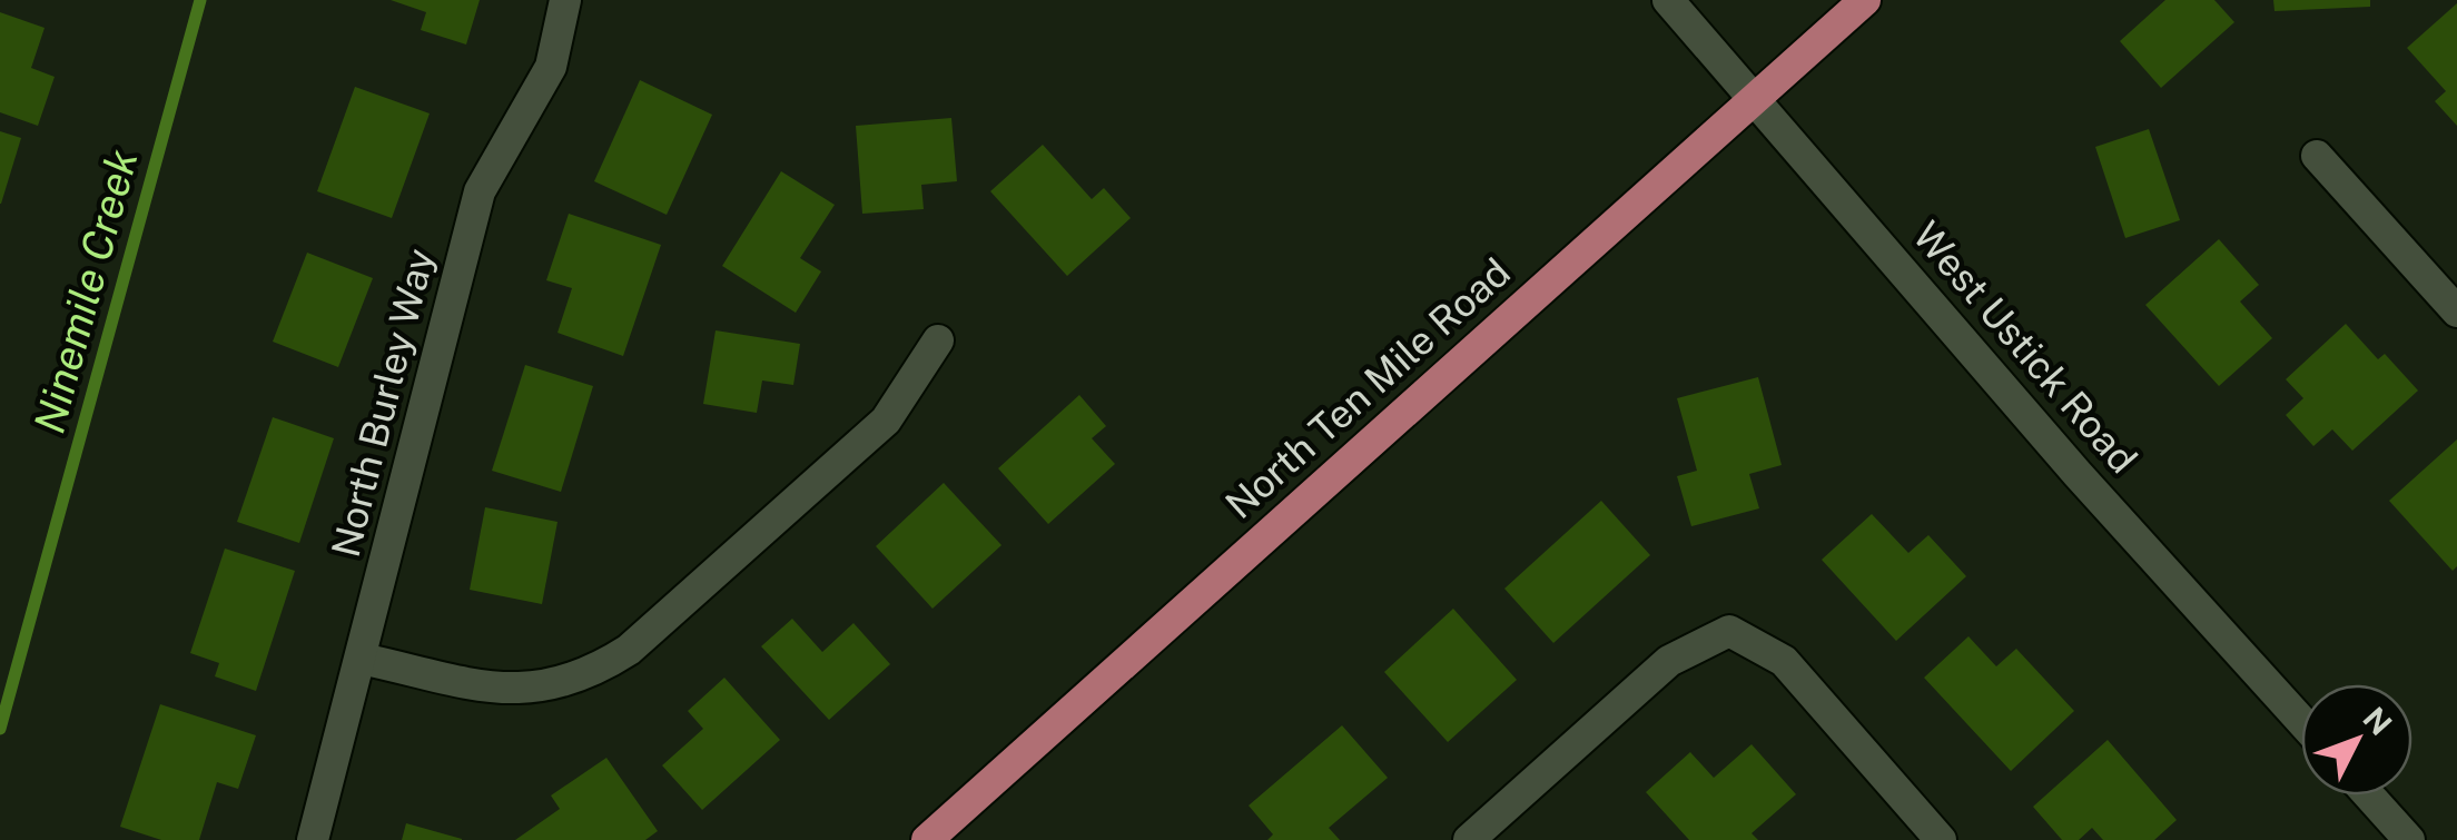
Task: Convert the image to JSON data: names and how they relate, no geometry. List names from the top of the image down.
{
  "streets": {
    "main road": ["North Ten Mile Road"],
    "street": ["West Ustick Road", "North Burley Way"]
  },
  "crossings": [
    ["West Ustick Road", "North Ten Mile Road"]
  ],
  "water": ["Ninemile Creek"],
  "north": "top right"
}
